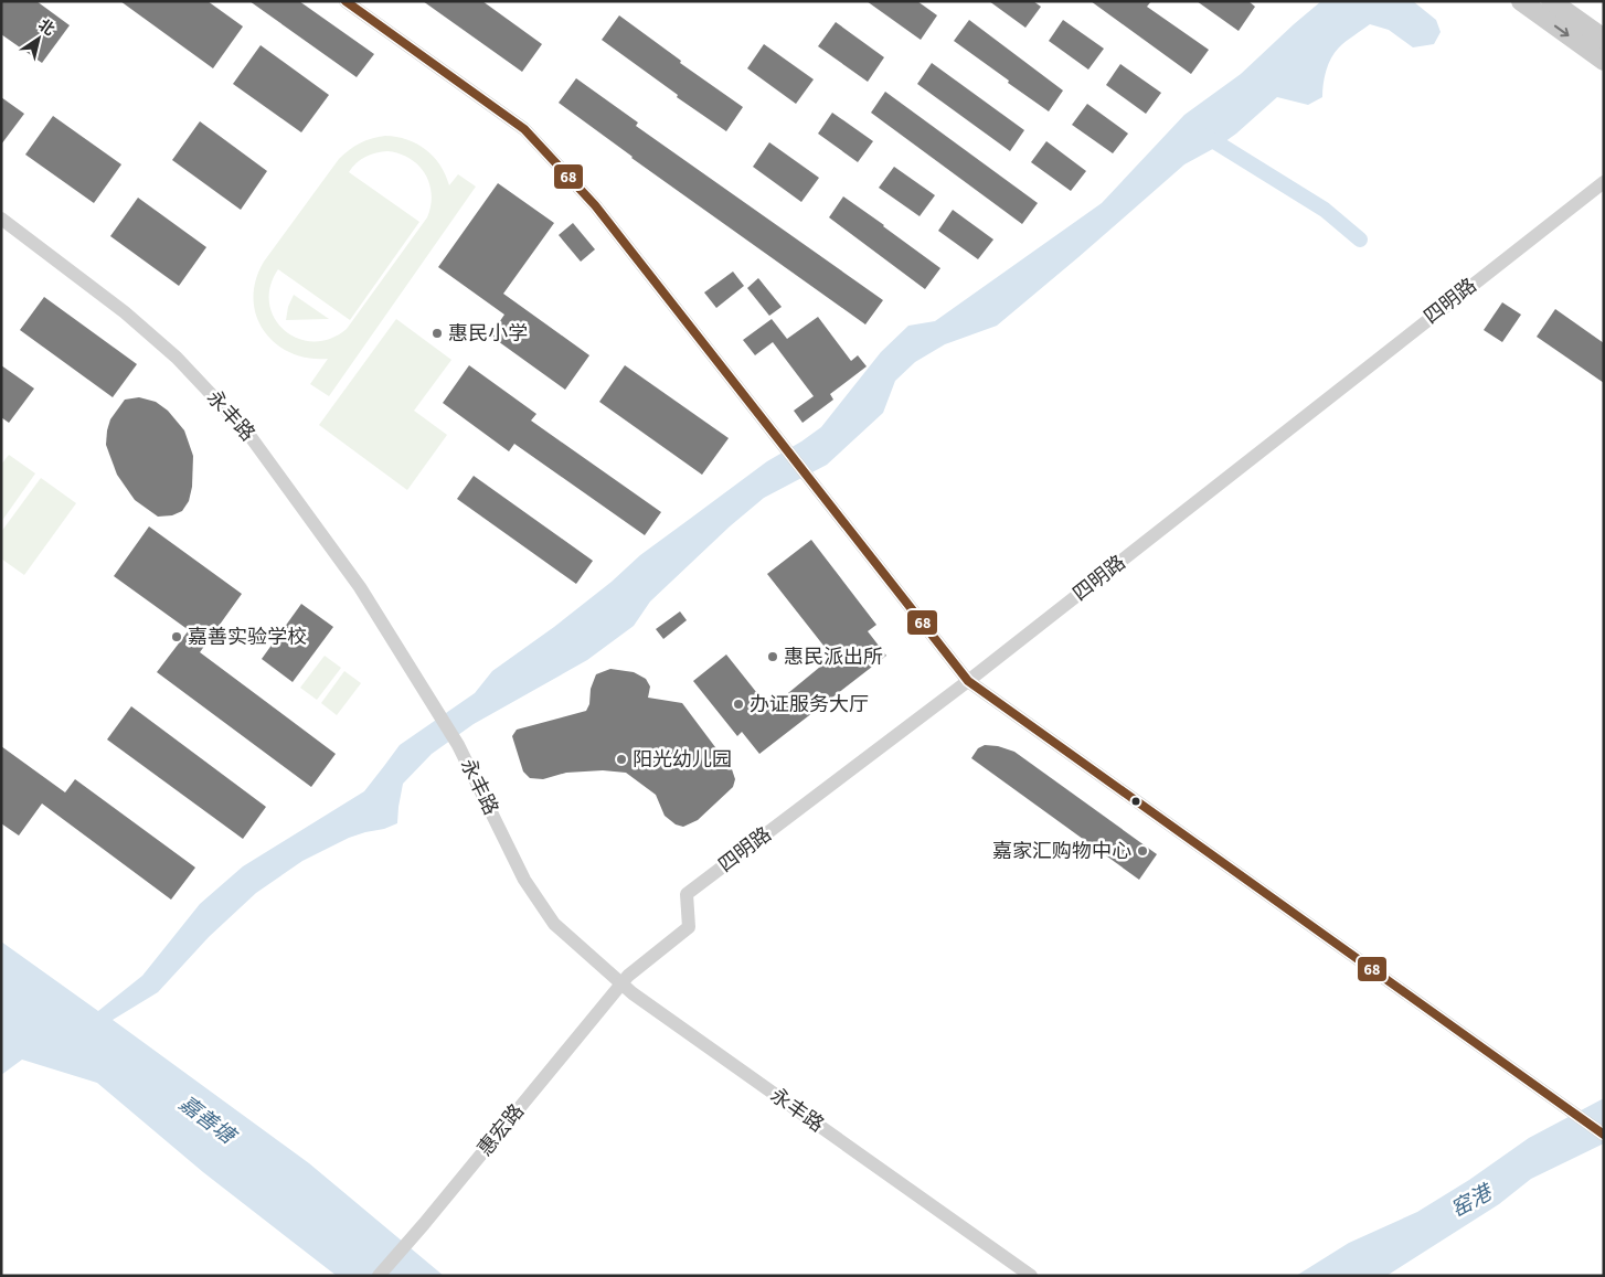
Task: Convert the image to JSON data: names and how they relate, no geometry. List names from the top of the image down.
{
  "streets": {
    "street": ["四明路", "永丰路", "惠宏路"]
  },
  "crossings": [
    ["四明路", "永丰路"],
    ["四明路", "惠宏路"],
    ["永丰路", "惠宏路"]
  ],
  "water": ["嘉善塘", "窑港"],
  "places": [
    "惠民小学",
    "嘉善实验学校",
    "惠民派出所",
    "办证服务大厅",
    "阳光幼儿园",
    "嘉家汇购物中心"
  ],
  "lines": ["transit line 68"],
  "north": "top right"
}
